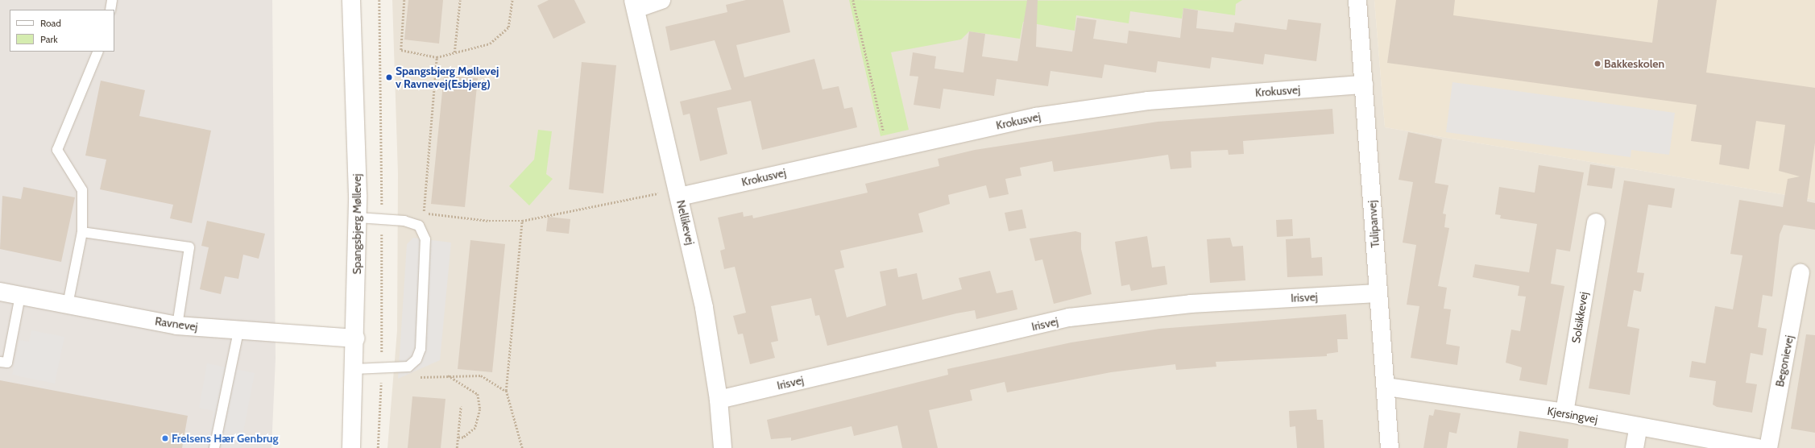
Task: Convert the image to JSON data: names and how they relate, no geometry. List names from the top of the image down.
{
  "streets": {
    "street": [
      "Krokusvej",
      "Nellikevej",
      "Spangsbjerg Møllevej",
      "Tulipanvej",
      "Irisvej",
      "Solsikkevej",
      "Ravnevej",
      "Begonievej",
      "Kjersingvej"
    ]
  },
  "crossings": [
    ["Krokusvej", "Nellikevej"],
    ["Krokusvej", "Tulipanvej"],
    ["Nellikevej", "Irisvej"],
    ["Spangsbjerg Møllevej", "Ravnevej"],
    ["Tulipanvej", "Irisvej"],
    ["Tulipanvej", "Kjersingvej"],
    ["Solsikkevej", "Kjersingvej"]
  ],
  "places": ["Bakkeskolen", "Spangsbjerg Møllevej v Ravnevej(Esbjerg)", "Frelsens Hær Genbrug"],
  "legend": ["Road", "Park"]
}
